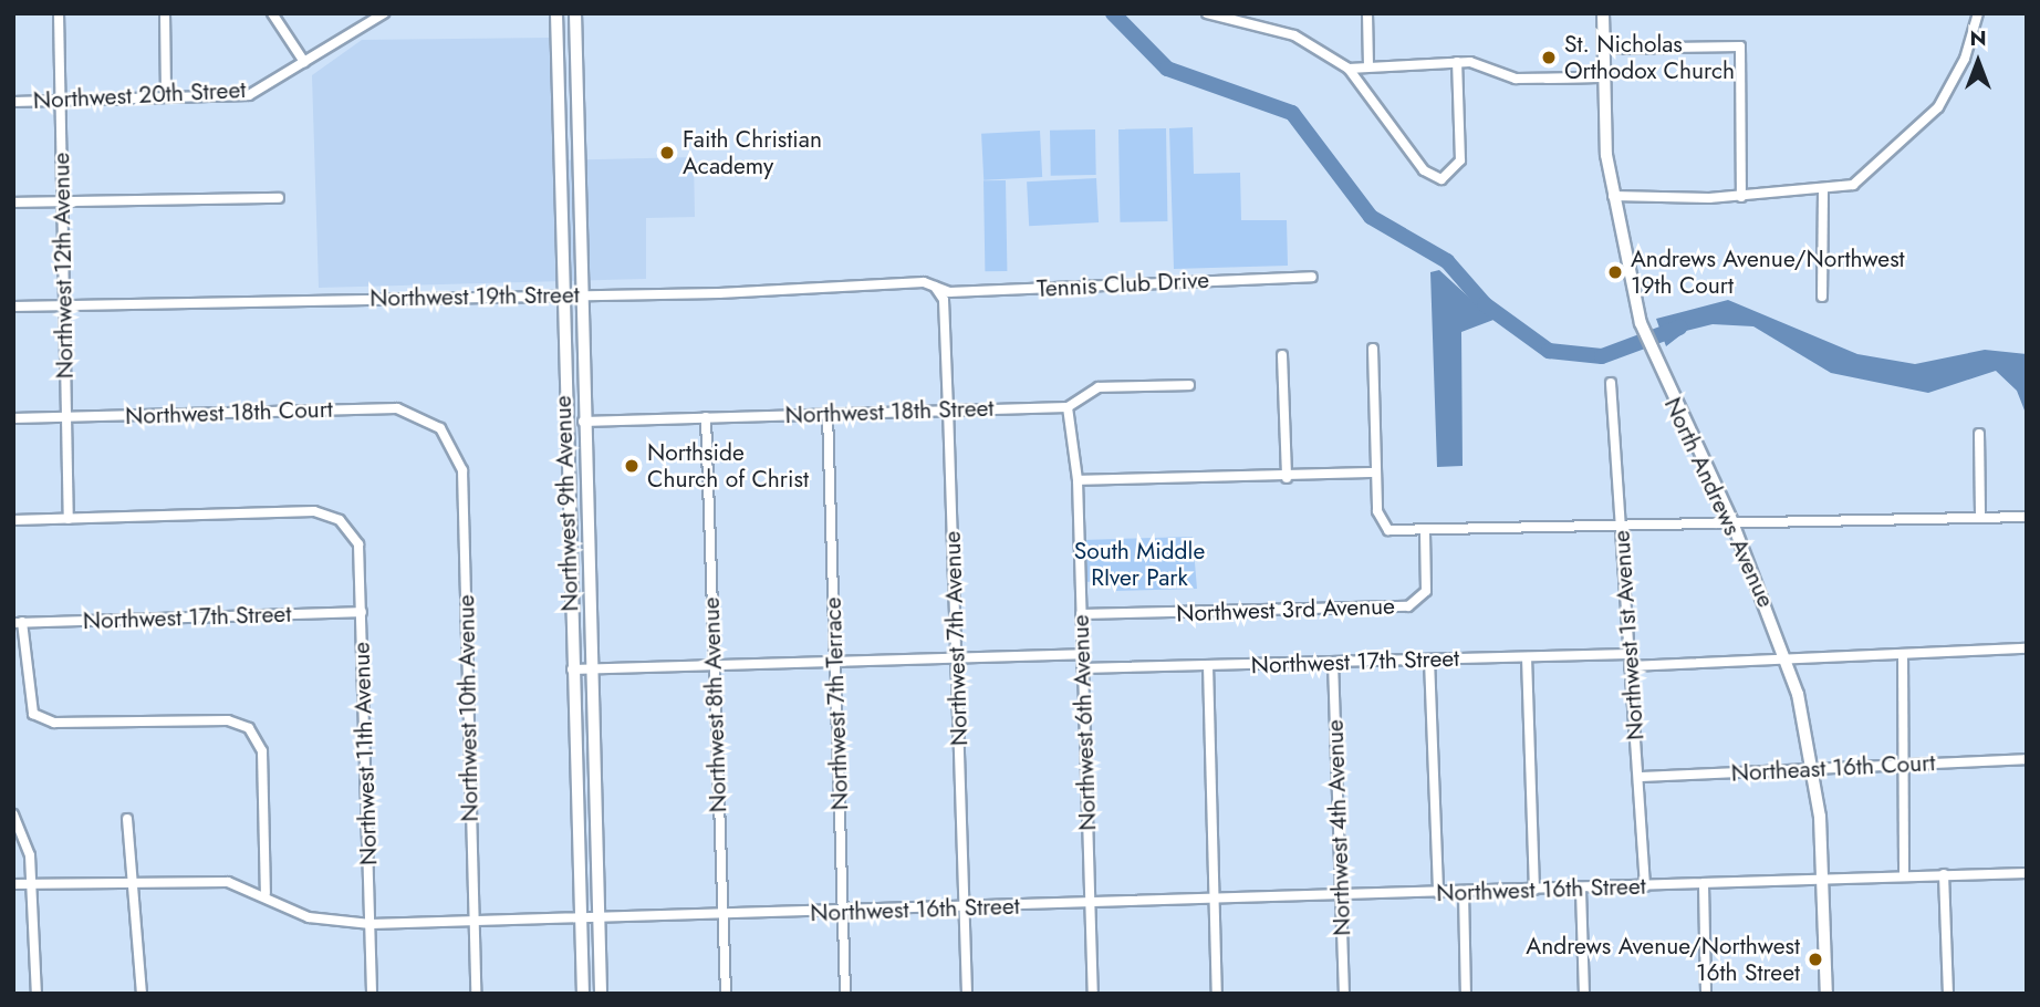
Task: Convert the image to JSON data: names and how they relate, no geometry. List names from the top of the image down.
{
  "streets": {
    "main road": ["North Andrews Avenue", "Northwest 9th Avenue"],
    "street": [
      "Northwest 20th Street",
      "Northwest 12th Avenue",
      "Tennis Club Drive",
      "Northwest 19th Street",
      "Northwest 18th Street",
      "Northwest 18th Court",
      "Northwest 3rd Avenue",
      "Northwest 17th Street",
      "Northwest 1st Avenue",
      "Northwest 7th Avenue",
      "Northwest 7th Terrace",
      "Northwest 8th Avenue",
      "Northwest 10th Avenue",
      "Northwest 6th Avenue",
      "Northwest 11th Avenue",
      "Northeast 16th Court",
      "Northwest 4th Avenue",
      "Northwest 16th Street"
    ]
  },
  "crossings": [
    ["Northwest 20th Street", "Northwest 12th Avenue"],
    ["Northwest 12th Avenue", "Northwest 19th Street"],
    ["Northwest 12th Avenue", "Northwest 18th Court"],
    ["Northwest 12th Avenue", "Northwest 11th Avenue"],
    ["Tennis Club Drive", "Northwest 19th Street"],
    ["Tennis Club Drive", "Northwest 7th Avenue"],
    ["Northwest 19th Street", "Northwest 9th Avenue"],
    ["Northwest 19th Street", "Northwest 7th Avenue"],
    ["Northwest 18th Street", "Northwest 9th Avenue"],
    ["Northwest 18th Street", "Northwest 7th Avenue"],
    ["Northwest 18th Street", "Northwest 7th Terrace"],
    ["Northwest 18th Street", "Northwest 8th Avenue"],
    ["Northwest 18th Street", "Northwest 6th Avenue"],
    ["Northwest 18th Court", "Northwest 10th Avenue"],
    ["North Andrews Avenue", "Northeast 16th Court"],
    ["North Andrews Avenue", "Northwest 16th Street"],
    ["Northwest 9th Avenue", "Northwest 16th Street"],
    ["Northwest 3rd Avenue", "Northwest 6th Avenue"],
    ["Northwest 17th Street", "Northwest 1st Avenue"],
    ["Northwest 17th Street", "Northwest 6th Avenue"],
    ["Northwest 17th Street", "Northwest 11th Avenue"],
    ["Northwest 17th Street", "Northwest 4th Avenue"],
    ["Northwest 1st Avenue", "Northeast 16th Court"],
    ["Northwest 1st Avenue", "Northwest 16th Street"],
    ["Northwest 7th Avenue", "Northwest 16th Street"],
    ["Northwest 7th Terrace", "Northwest 16th Street"],
    ["Northwest 8th Avenue", "Northwest 16th Street"],
    ["Northwest 10th Avenue", "Northwest 16th Street"],
    ["Northwest 6th Avenue", "Northwest 16th Street"],
    ["Northwest 11th Avenue", "Northwest 16th Street"],
    ["Northwest 4th Avenue", "Northwest 16th Street"]
  ],
  "parks": ["South Middle RIver Park"],
  "places": [
    "St. Nicholas Orthodox Church",
    "Faith Christian Academy",
    "Andrews Avenue/Northwest 19th Court",
    "Northside Church of Christ",
    "Andrews Avenue/Northwest 16th Street"
  ],
  "north": "top"
}
